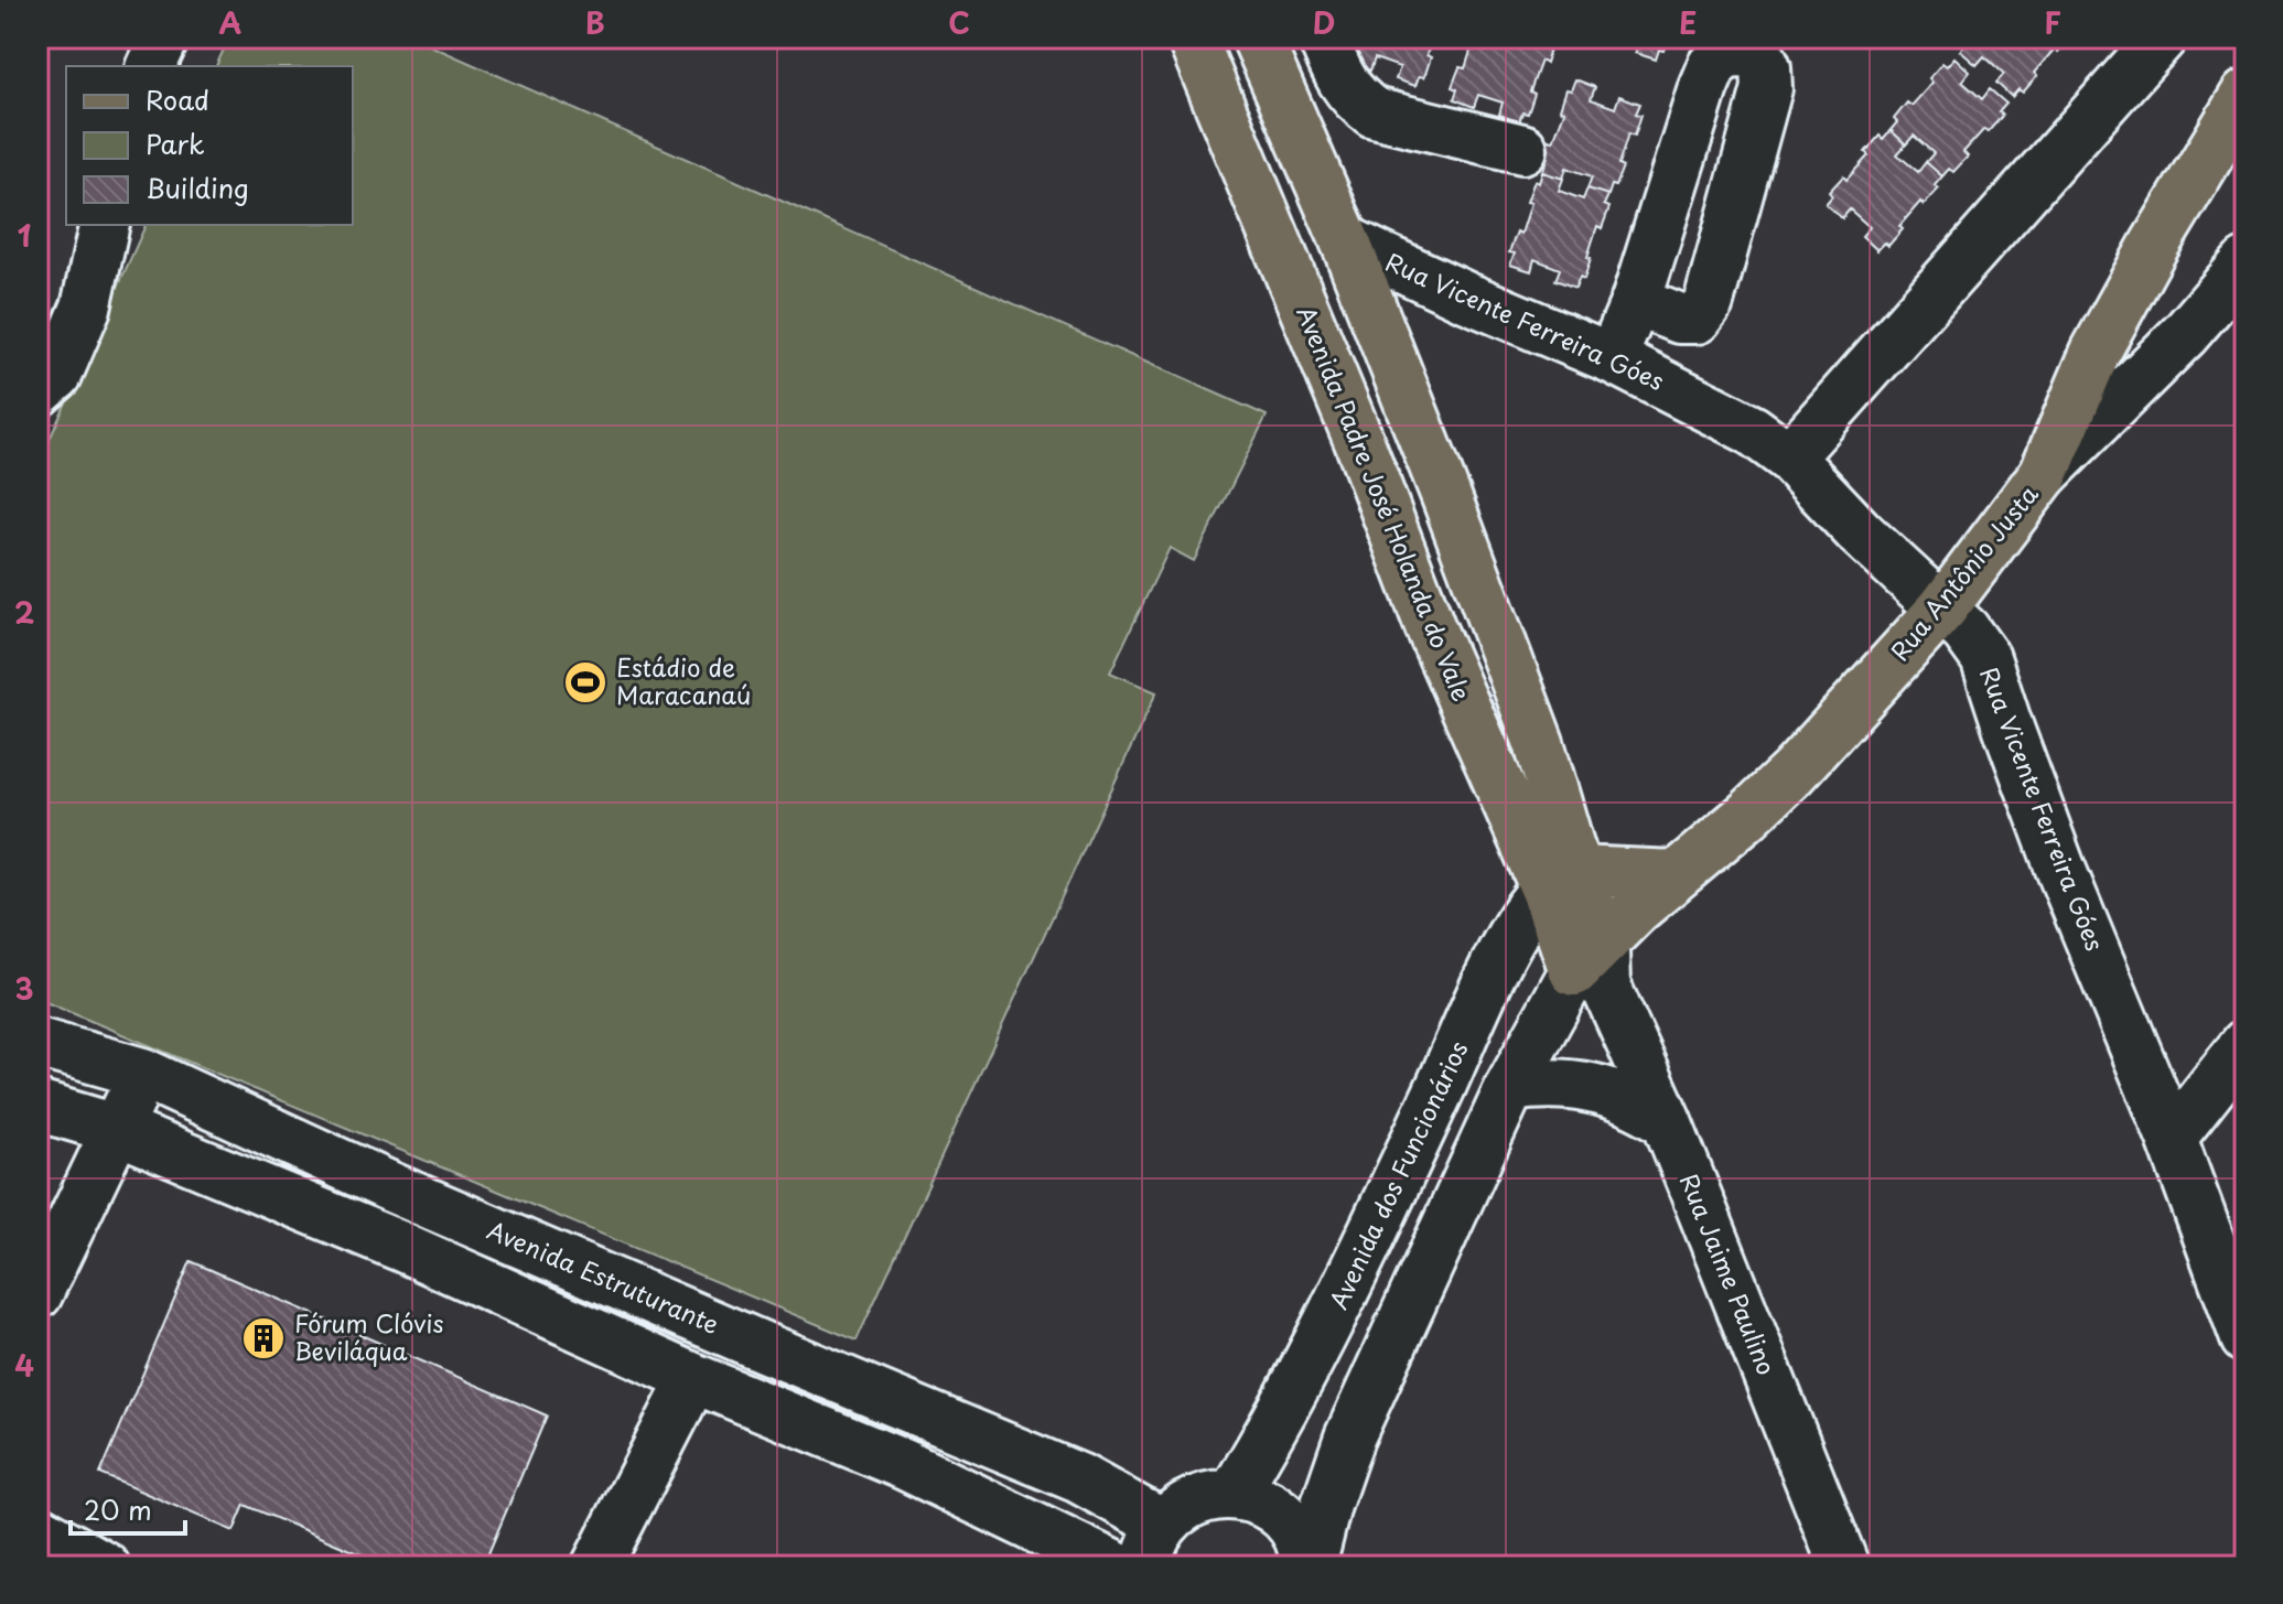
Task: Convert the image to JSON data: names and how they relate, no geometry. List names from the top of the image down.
{
  "streets": {
    "main road": ["Avenida Padre José Holanda do Vale", "Rua Antônio Justa"],
    "street": [
      "Rua Vicente Ferreira Góes",
      "Avenida dos Funcionários",
      "Rua Jaime Paulino",
      "Avenida Estruturante"
    ]
  },
  "crossings": [
    ["Rua Vicente Ferreira Góes", "Avenida Padre José Holanda do Vale"],
    ["Rua Vicente Ferreira Góes", "Rua Antônio Justa"],
    ["Avenida Padre José Holanda do Vale", "Rua Antônio Justa"],
    ["Avenida Padre José Holanda do Vale", "Avenida dos Funcionários"],
    ["Avenida Padre José Holanda do Vale", "Rua Jaime Paulino"],
    ["Rua Antônio Justa", "Rua Jaime Paulino"],
    ["Avenida dos Funcionários", "Avenida Estruturante"]
  ],
  "places": {
    "sports": ["Estádio de Maracanaú"],
    "building": ["Fórum Clóvis Beviláqua"]
  },
  "legend": ["Road", "Park", "Building"],
  "scale_bar": "20 m",
  "grid": {
    "columns": [
      "A",
      "B",
      "C",
      "D",
      "E",
      "F"
    ],
    "rows": [
      "1",
      "2",
      "3",
      "4"
    ]
  }
}
